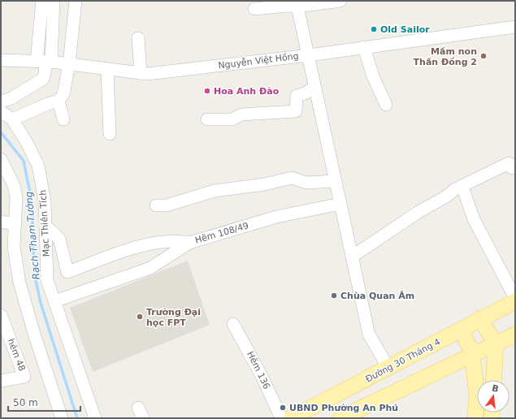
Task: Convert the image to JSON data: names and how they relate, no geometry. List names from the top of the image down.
{
  "streets": {
    "main road": ["Đường 30 Tháng 4"],
    "street": [
      "Nguyễn Việt Hồng",
      "Mạc Thiên Tích",
      "Hẽm 108/49",
      "hẻm 48",
      "Hẽm 136"
    ]
  },
  "crossings": [
    ["Mạc Thiên Tích", "Hẽm 108/49"]
  ],
  "water": ["Rạch Tham Tướng"],
  "places": [
    "Old Sailor",
    "Mầm non Thần Đồng 2",
    "Hoa Anh Đào",
    "Chùa Quan Âm",
    "Trường Đại học FPT",
    "UBND Phường An Phú"
  ],
  "scale_bar": "50 m",
  "north": "top"
}
